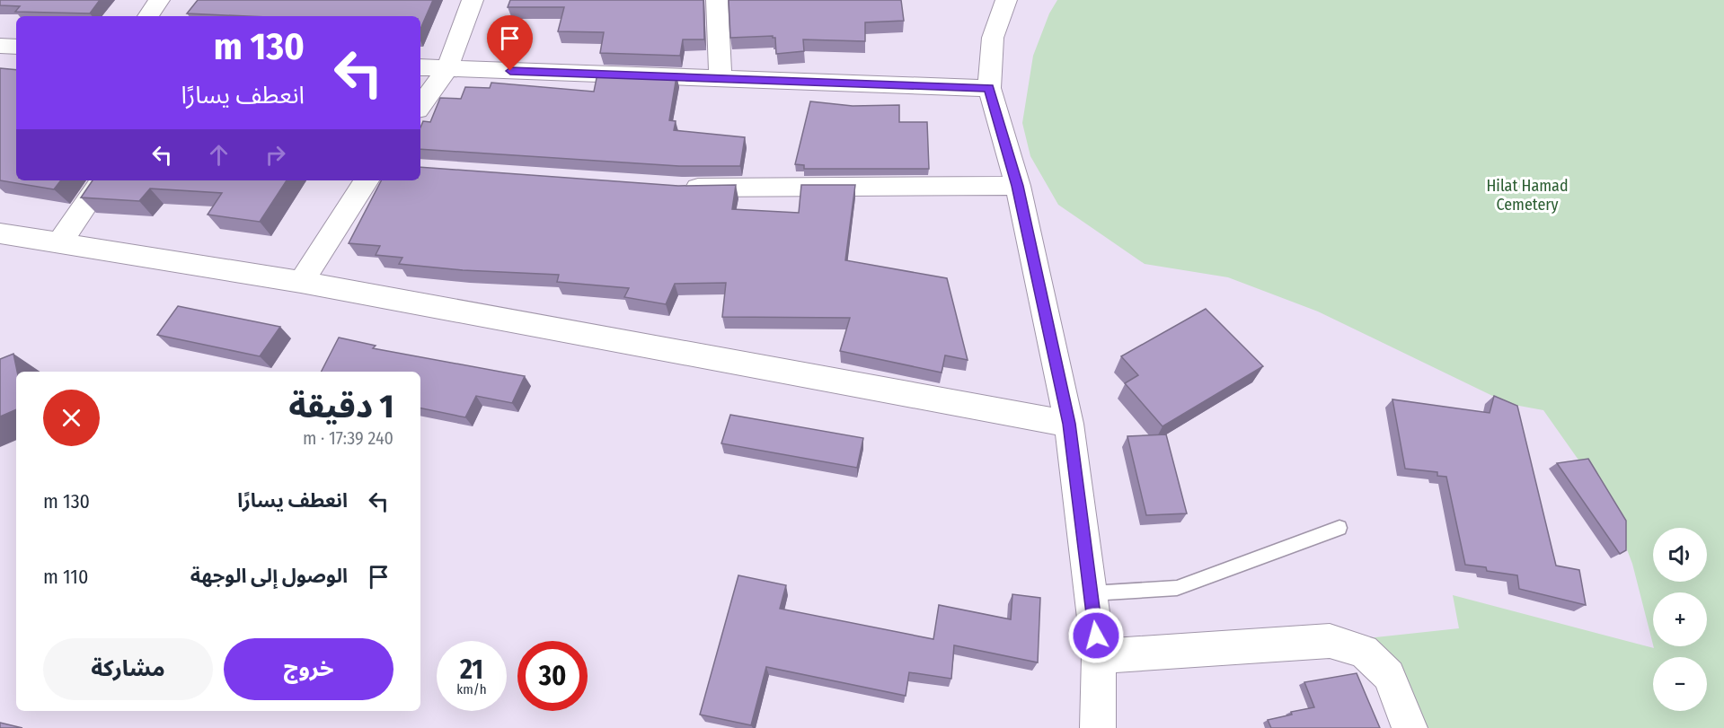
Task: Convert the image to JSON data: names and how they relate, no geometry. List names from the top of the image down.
{
  "parks": ["Hilat Hamad Cemetery"],
  "page": {
    "turn": ["130 m", "انعطف يسارًا"],
    "heading": ["1 دقيقة", "240 m · 17:39"],
    "list": [
      {
        "name": "انعطف يسارًا",
        "value": "130 m"
      },
      {
        "name": "الوصول إلى الوجهة",
        "value": "110 m"
      }
    ],
    "map_buttons": ["+", "−"],
    "buttons": ["خروج", "مشاركة"],
    "speed": "21 km/h",
    "limit": "30"
  }
}
